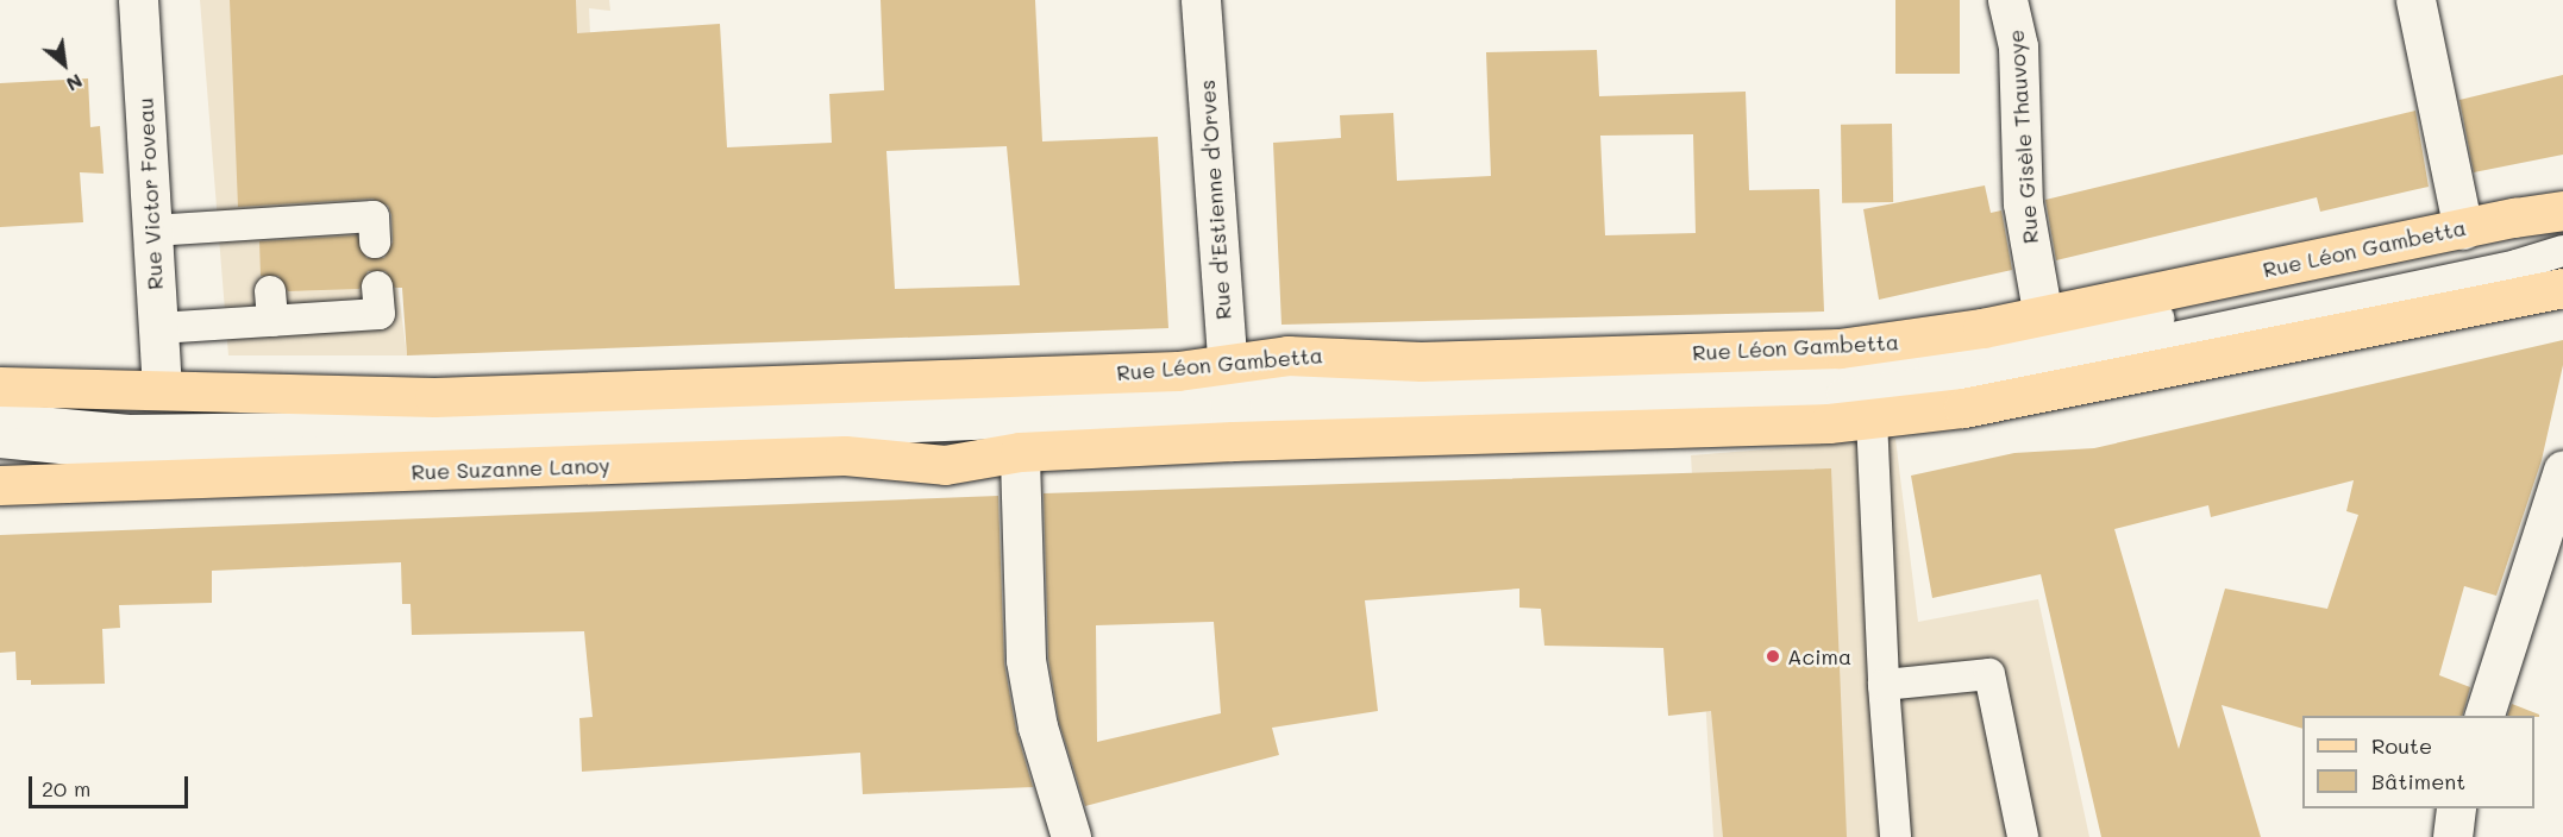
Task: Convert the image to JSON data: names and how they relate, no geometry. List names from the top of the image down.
{
  "streets": {
    "main road": ["Rue Léon Gambetta", "Rue Suzanne Lanoy"],
    "street": ["Rue Gisèle Thauvoye", "Rue Victor Foveau", "Rue d'Estienne d'Orves"]
  },
  "crossings": [
    ["Rue Gisèle Thauvoye", "Rue Léon Gambetta"],
    ["Rue d'Estienne d'Orves", "Rue Léon Gambetta"],
    ["Rue Léon Gambetta", "Rue Suzanne Lanoy"]
  ],
  "places": ["Acima"],
  "legend": ["Route", "Bâtiment"],
  "scale_bar": "20 m",
  "north": "bottom right"
}
